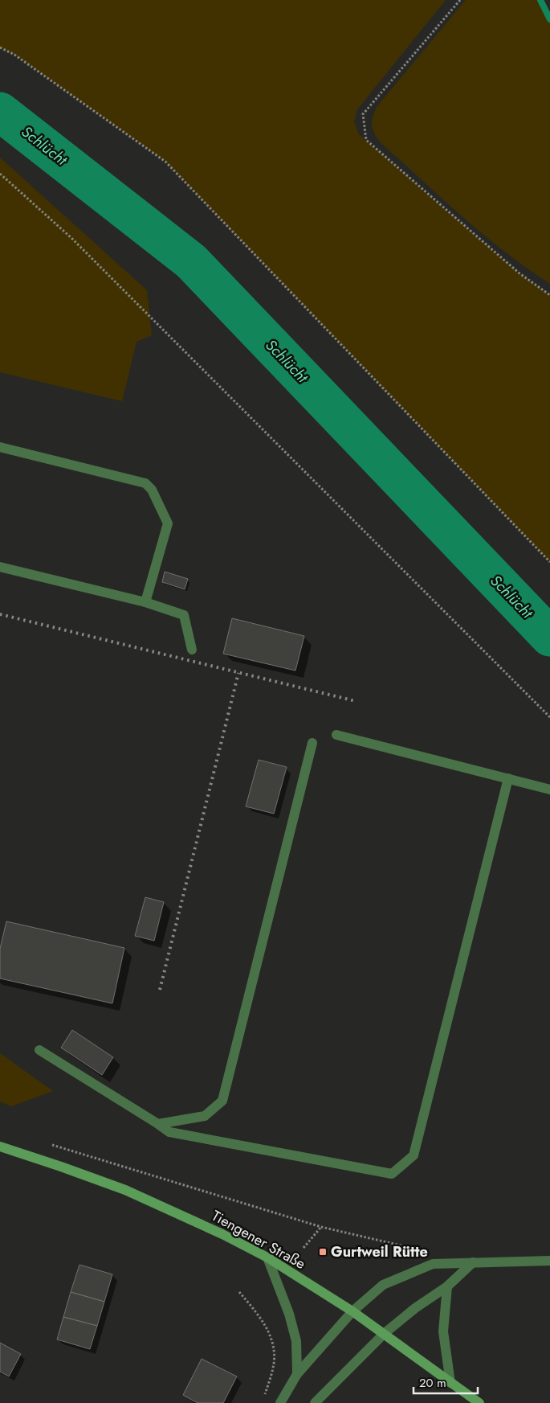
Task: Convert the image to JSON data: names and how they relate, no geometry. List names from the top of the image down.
{
  "streets": {
    "main road": ["Tiengener Straße"]
  },
  "water": ["Schlücht"],
  "places": {
    "transit": ["Gurtweil Rütte"]
  },
  "scale_bar": "20 m"
}
